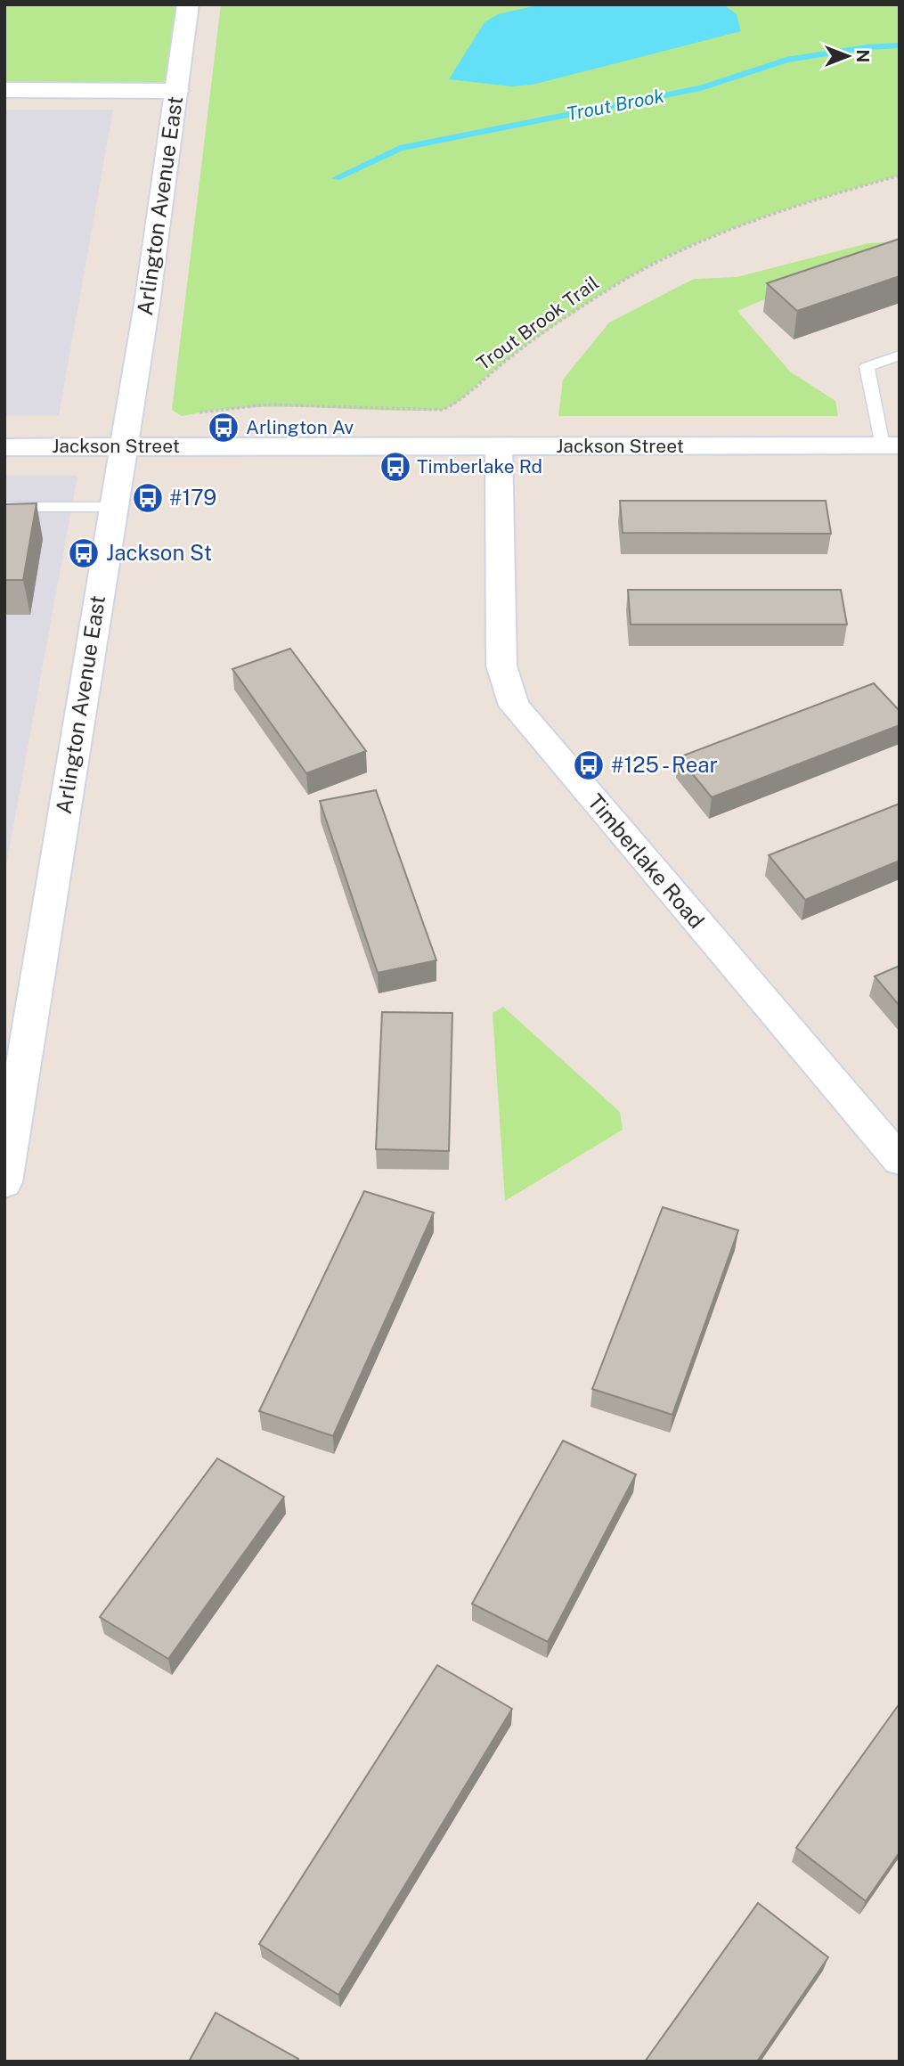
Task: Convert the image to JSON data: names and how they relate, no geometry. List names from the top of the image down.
{
  "streets": {
    "street": ["Arlington Avenue East", "Jackson Street", "Timberlake Road"],
    "path": ["Trout Brook Trail"]
  },
  "crossings": [
    ["Arlington Avenue East", "Jackson Street"],
    ["Jackson Street", "Timberlake Road"]
  ],
  "water": ["Trout Brook"],
  "places": {
    "bus stop": [
      "Arlington Av",
      "Timberlake Rd",
      "#179",
      "Jackson St",
      "#125 - Rear"
    ]
  },
  "north": "right"
}
